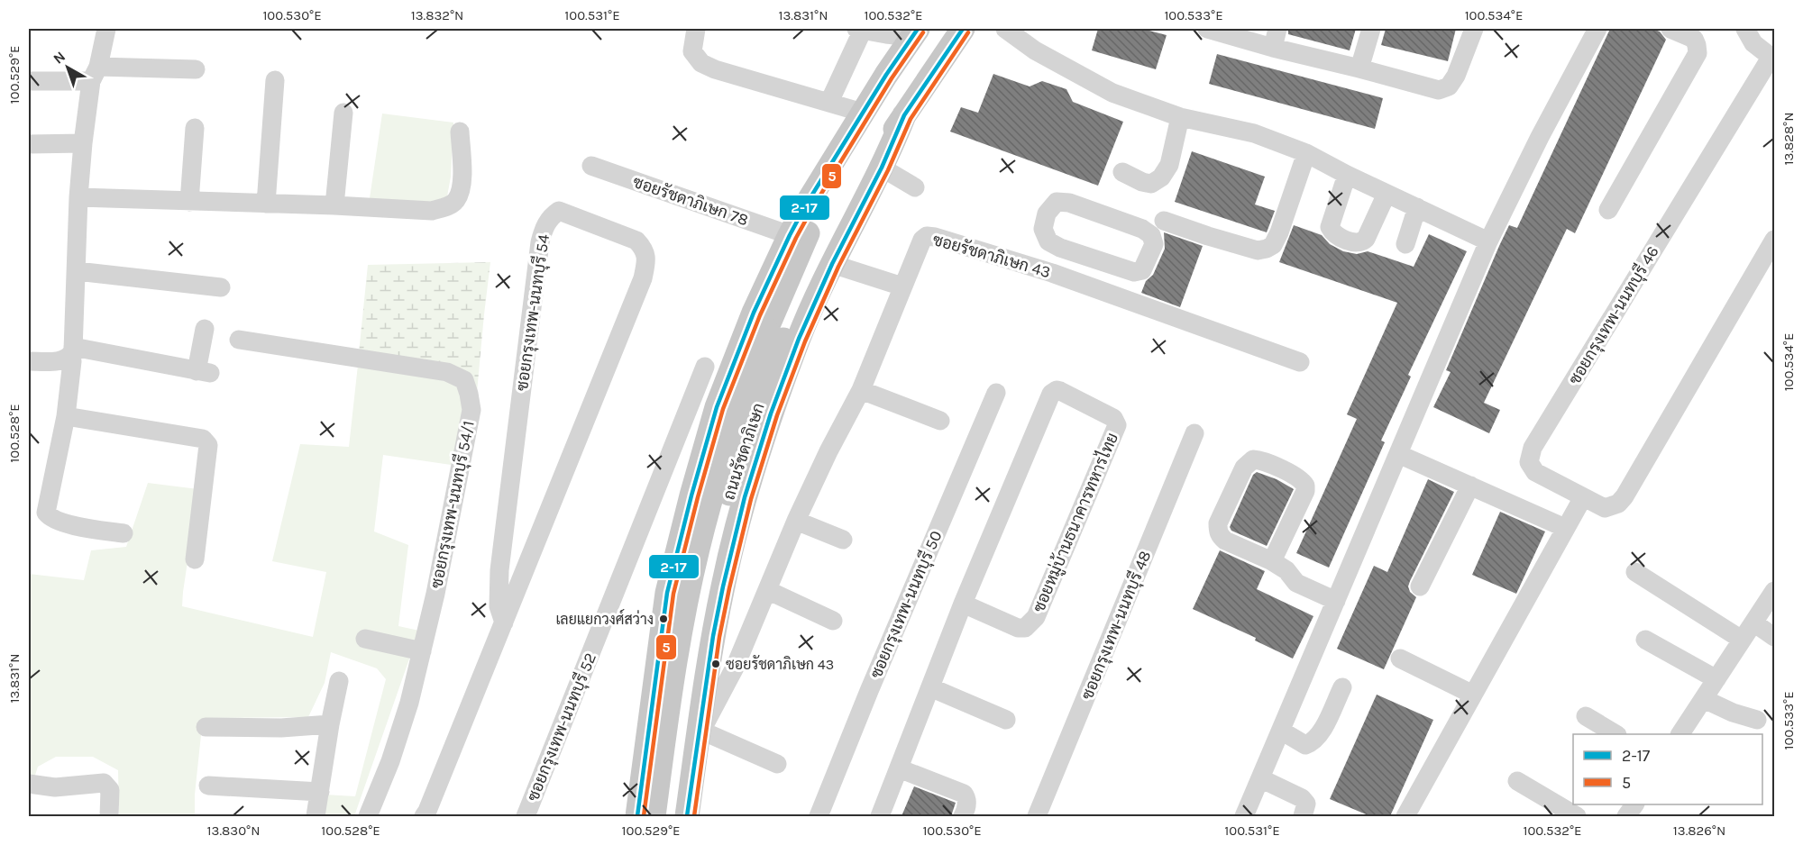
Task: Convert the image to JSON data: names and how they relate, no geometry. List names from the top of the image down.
{
  "streets": {
    "main road": ["ถนนรัชดาภิเษก"],
    "street": [
      "ซอยรัชดาภิเษก 78",
      "ซอยรัชดาภิเษก 43",
      "ซอยกรุงเทพ-นนทบุรี 54",
      "ซอยกรุงเทพ-นนทบุรี 46",
      "ซอยกรุงเทพ-นนทบุรี 54/1",
      "ซอยหมู่บ้านธนาคารทหารไทย",
      "ซอยกรุงเทพ-นนทบุรี 50",
      "ซอยกรุงเทพ-นนทบุรี 48",
      "ซอยกรุงเทพ-นนทบุรี 52"
    ]
  },
  "crossings": [
    ["ซอยรัชดาภิเษก 78", "ถนนรัชดาภิเษก"],
    ["ซอยรัชดาภิเษก 43", "ถนนรัชดาภิเษก"]
  ],
  "places": ["เลยแยกวงศ์สว่าง", "ซอยรัชดาภิเษก 43"],
  "lines": ["transit line 2-17", "transit line 5"],
  "legend": ["2-17", "5"],
  "north": "top left",
  "coordinates": [
    "100.530°E",
    "13.832°N",
    "100.531°E",
    "13.831°N",
    "100.532°E",
    "100.533°E",
    "100.534°E",
    "100.529°E",
    "13.828°N",
    "100.528°E",
    "13.830°N",
    "13.826°N"
  ]
}
